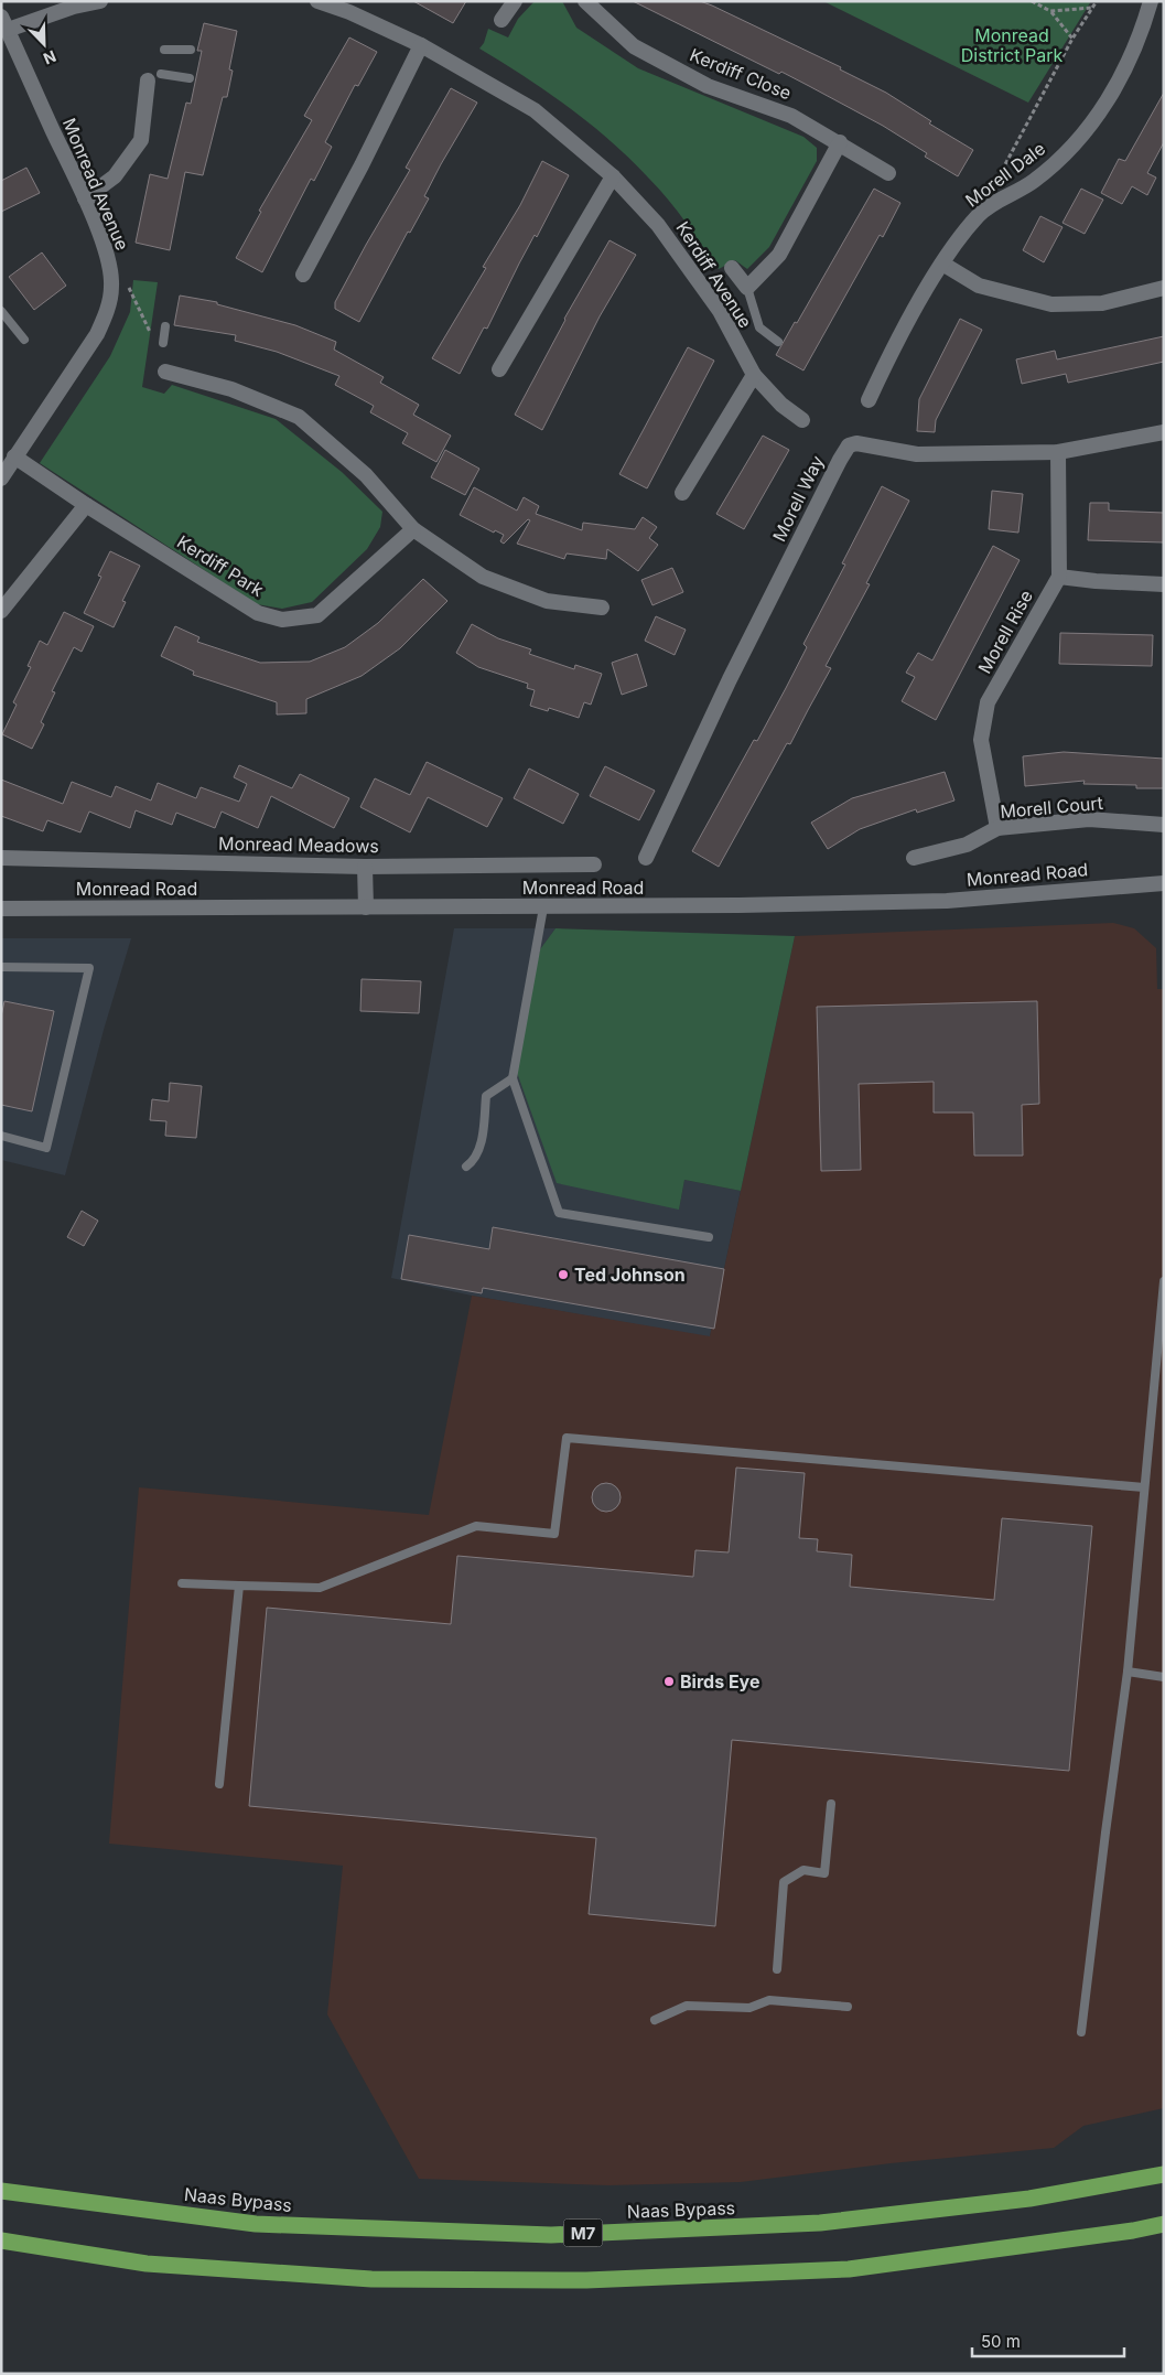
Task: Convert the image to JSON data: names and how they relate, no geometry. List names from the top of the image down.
{
  "streets": {
    "highway": ["Naas Bypass", "M7"],
    "street": [
      "Kerdiff Close",
      "Morell Dale",
      "Monread Avenue",
      "Kerdiff Avenue",
      "Morell Way",
      "Kerdiff Park",
      "Morell Rise",
      "Morell Court",
      "Monread Meadows",
      "Monread Road"
    ]
  },
  "crossings": [
    ["Monread Avenue", "Kerdiff Park"],
    ["Morell Rise", "Morell Court"]
  ],
  "parks": ["Monread District Park"],
  "places": ["Ted Johnson", "Birds Eye"],
  "scale_bar": "50 m",
  "north": "bottom right"
}
